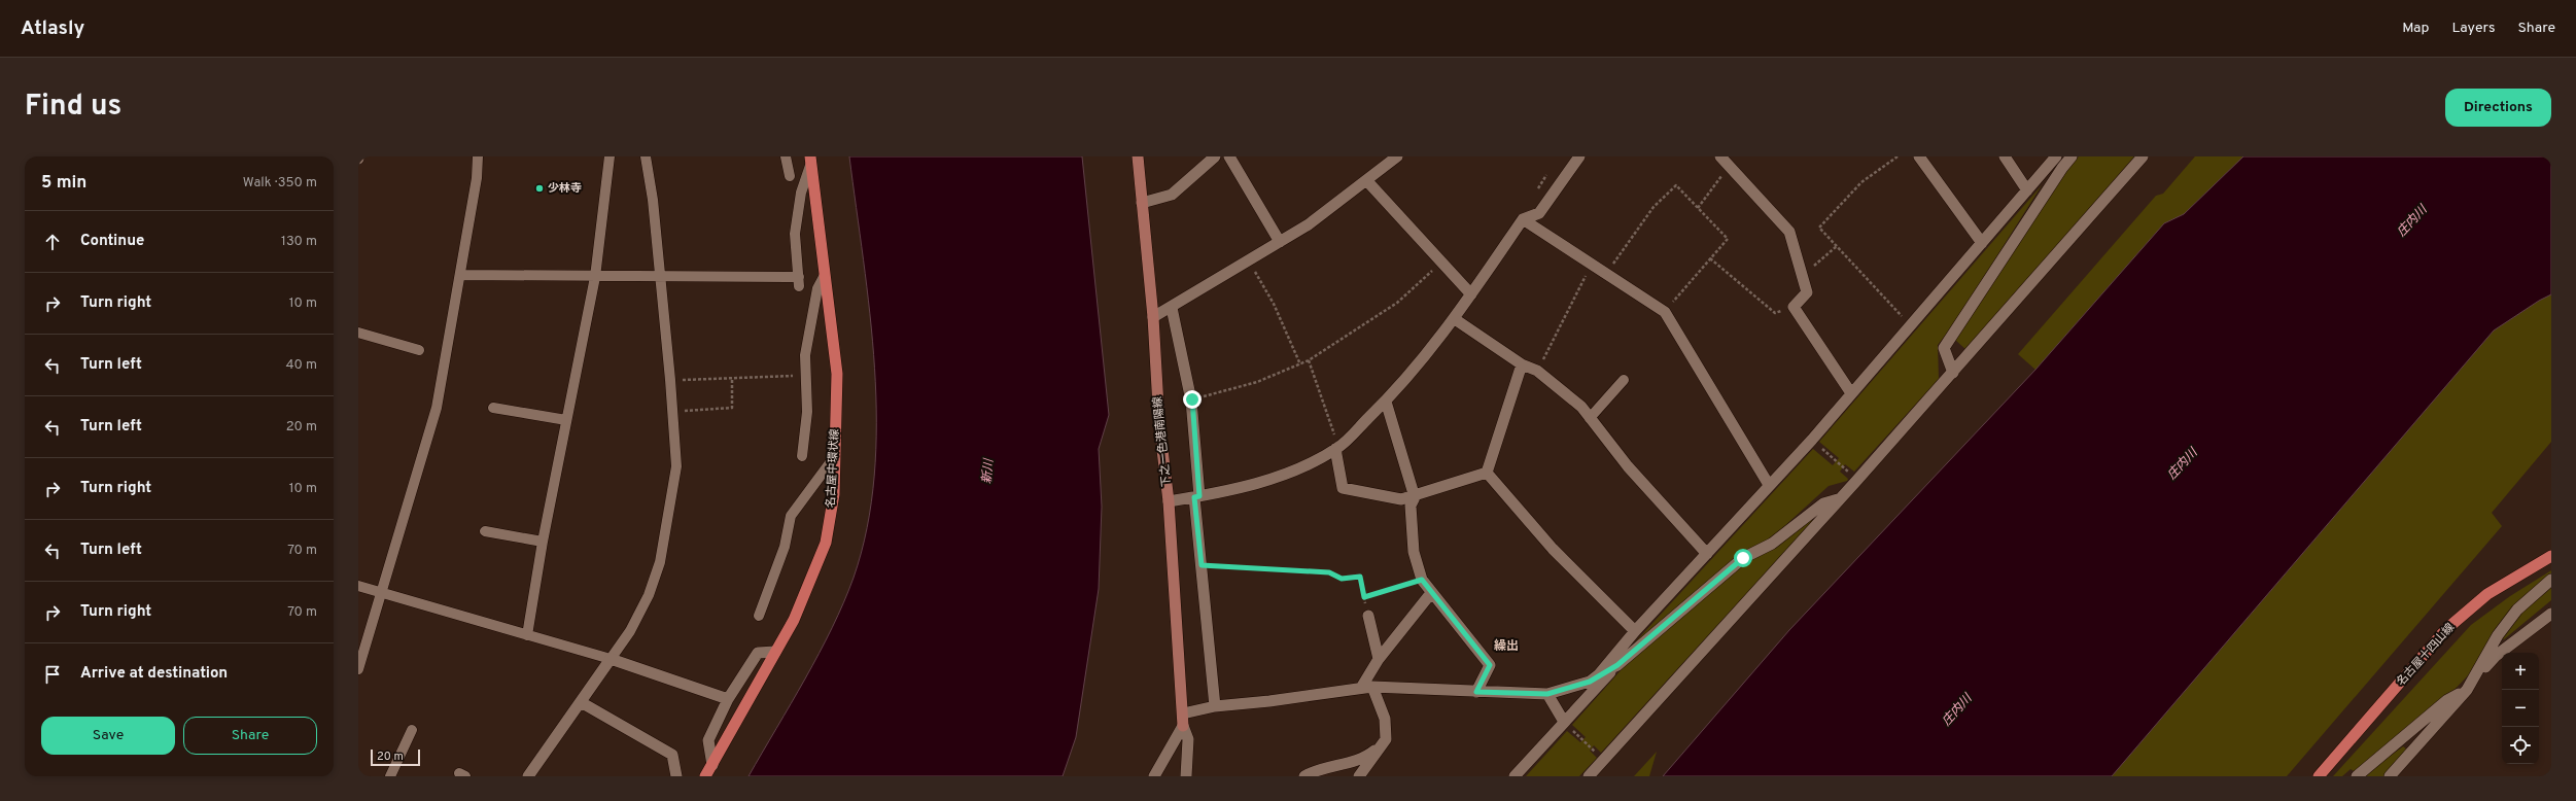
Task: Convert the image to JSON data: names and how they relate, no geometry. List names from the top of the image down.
{
  "streets": {
    "main road": ["下之一色港南陽線", "名古屋中環状線", "名古屋十四山線"]
  },
  "districts": ["繰出"],
  "water": ["庄内川", "新川"],
  "places": ["少林寺"],
  "scale_bar": "20 m",
  "page": {
    "header": "Atlasly",
    "nav": ["Map", "Layers", "Share"],
    "title": "Find us",
    "buttons": [
      "Directions",
      ["Save", "Share"]
    ],
    "heading": ["5 min", "Walk · 350 m"],
    "list": [
      ["Continue", "130 m"],
      ["Turn right", "10 m"],
      ["Turn left", "40 m"],
      ["Turn left", "20 m"],
      ["Turn right", "10 m"],
      ["Turn left", "70 m"],
      ["Turn right", "70 m"],
      "Arrive at destination"
    ],
    "map_buttons": ["+", "−"],
    "scale": "20 m"
  }
}
